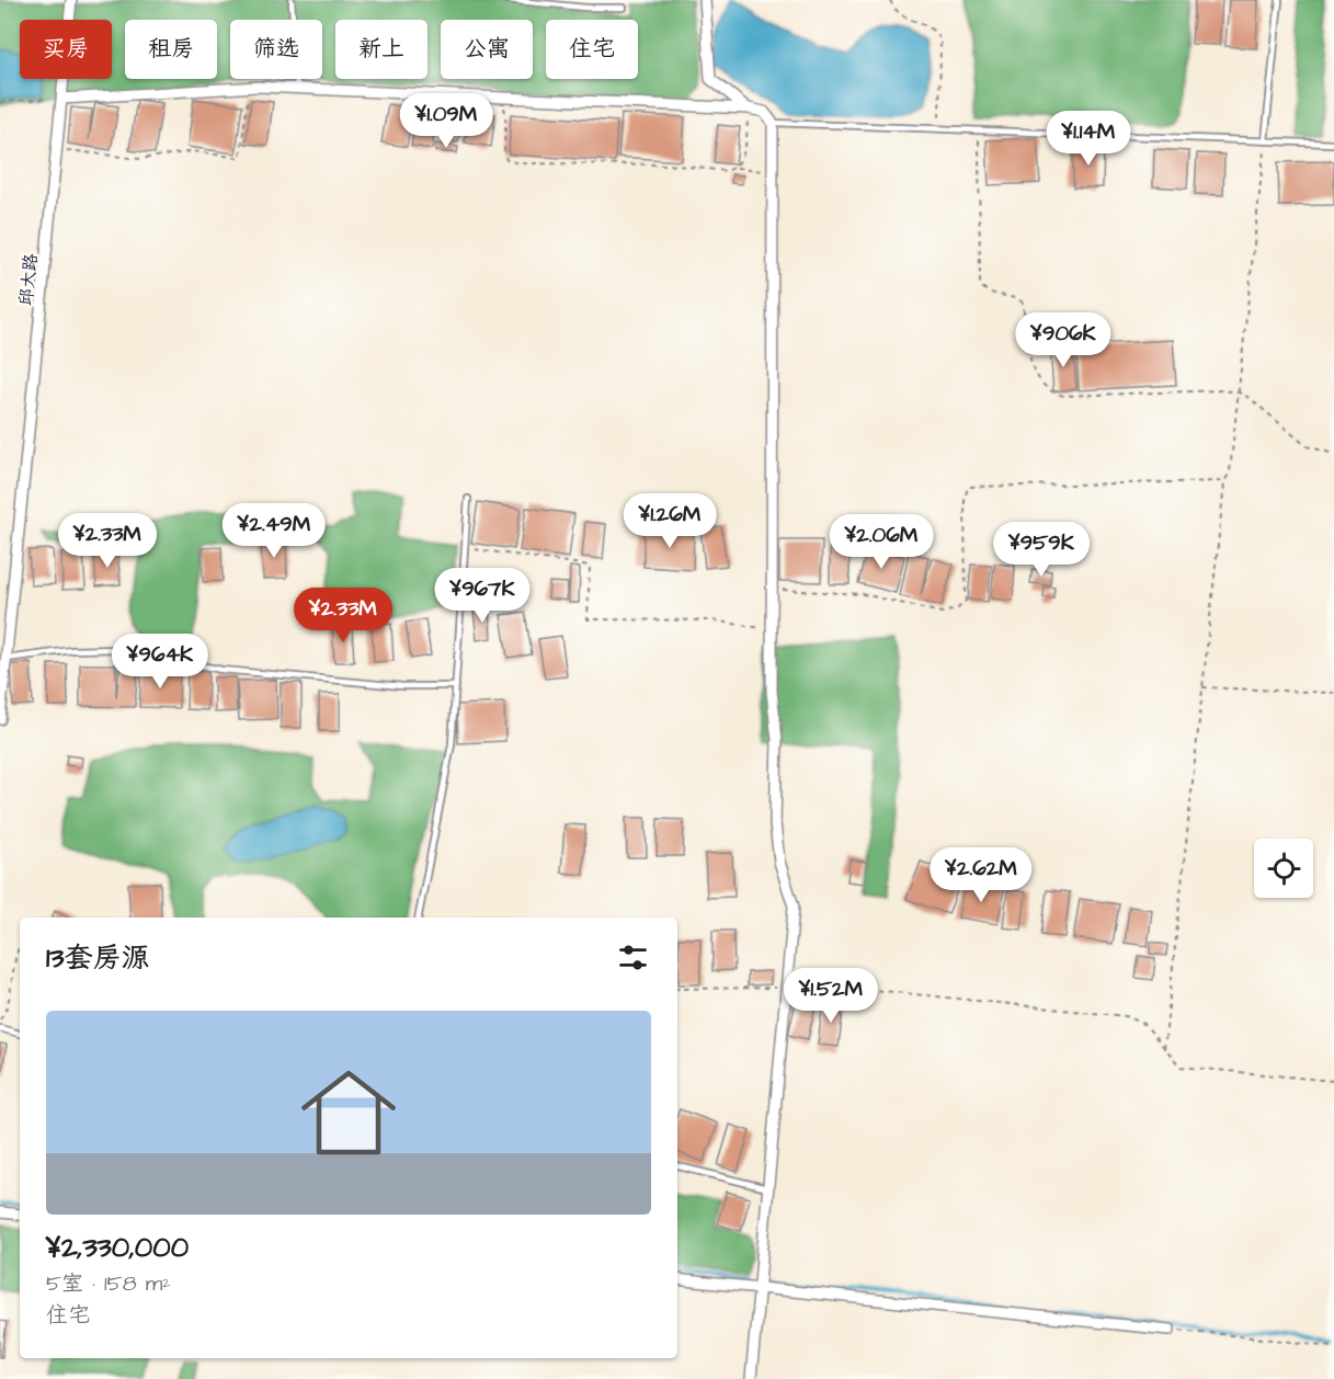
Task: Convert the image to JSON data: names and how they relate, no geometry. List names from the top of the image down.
{
  "streets": {
    "street": ["邱大路"]
  },
  "page": {
    "chip": [
      "买房",
      "租房",
      "筛选",
      "新上",
      "公寓",
      "住宅"
    ],
    "price": [
      "¥1.09M",
      "¥1.14M",
      "¥906K",
      "¥1.26M",
      "¥2.49M",
      "¥2.33M",
      "¥2.06M",
      "¥959K",
      "¥967K",
      "¥2.33M",
      "¥964K",
      "¥2.62M",
      "¥1.52M"
    ],
    "heading": "13套房源",
    "list": [
      {
        "name": "¥2,330,000",
        "note": "5室 · 158 m² · 住宅"
      }
    ]
  }
}
